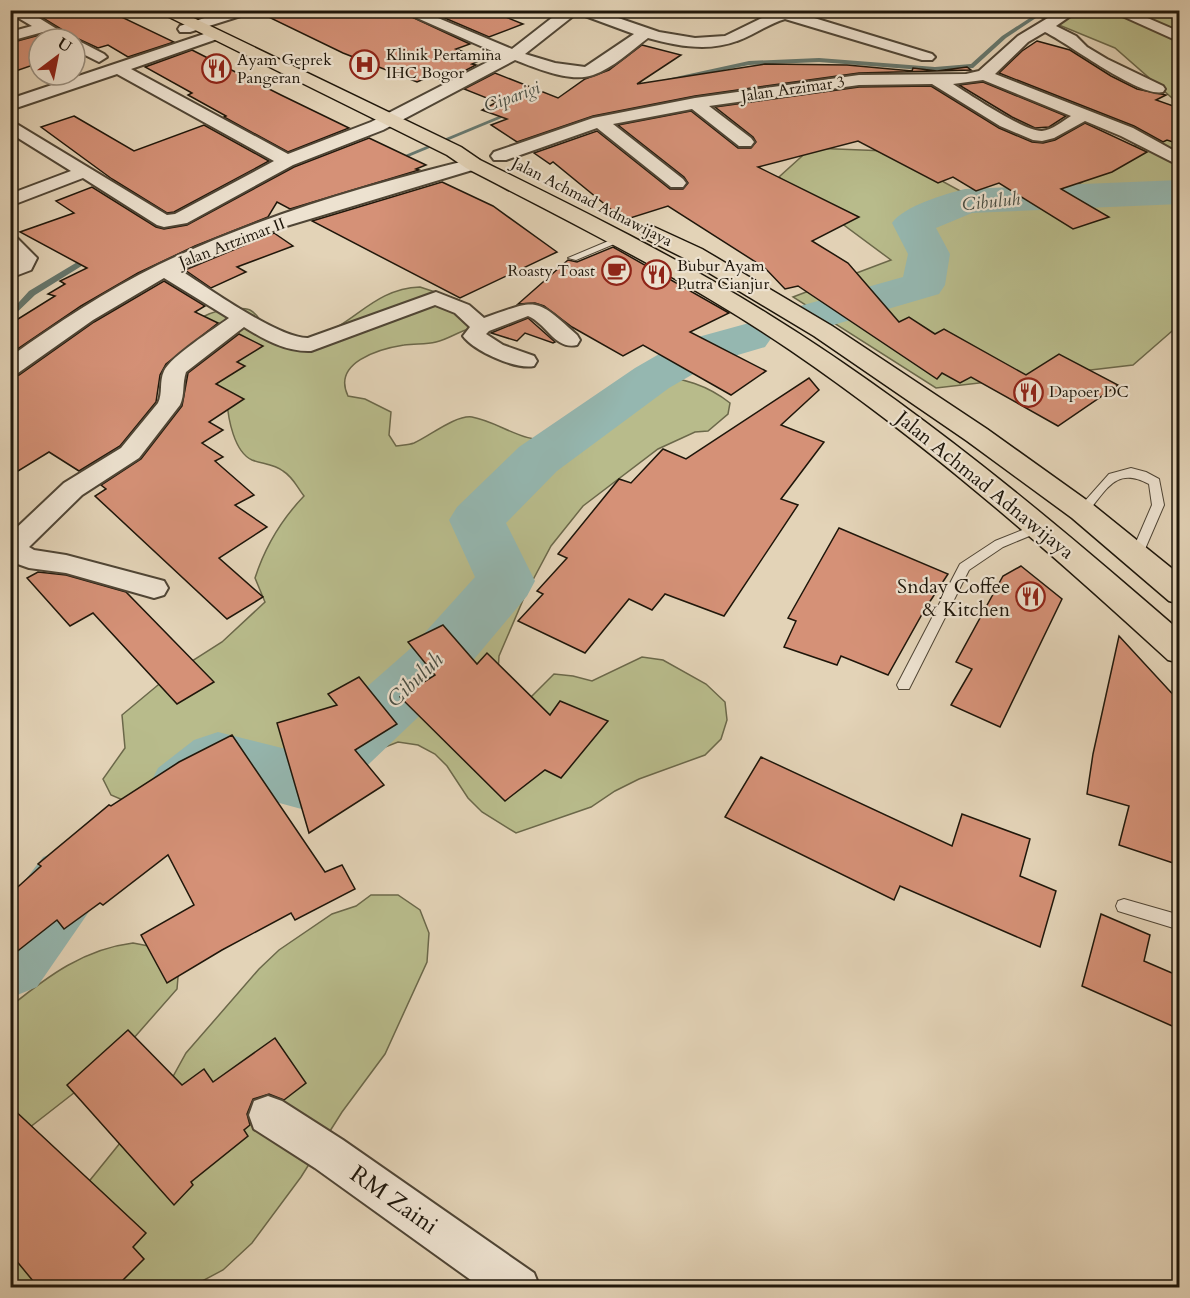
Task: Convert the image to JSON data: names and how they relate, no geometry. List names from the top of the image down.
{
  "streets": {
    "main road": ["Jalan Achmad Adnawijaya"],
    "street": ["Jalan Arzimar 3", "Jalan Artzimar II", "RM Zaini"]
  },
  "crossings": [
    ["Jalan Arzimar 3", "Jalan Achmad Adnawijaya"],
    ["Jalan Arzimar 3", "Jalan Artzimar II"],
    ["Jalan Achmad Adnawijaya", "Jalan Artzimar II"]
  ],
  "water": ["Ciparigi", "Cibuluh"],
  "places": {
    "hospital": ["Klinik Pertamina IHC Bogor"],
    "restaurant": [
      "Ayam Geprek Pangeran",
      "Bubur Ayam Putra Cianjur",
      "Dapoer DC",
      "Snday Coffee & Kitchen"
    ],
    "cafe": ["Roasty Toast"]
  },
  "north": "top right"
}
